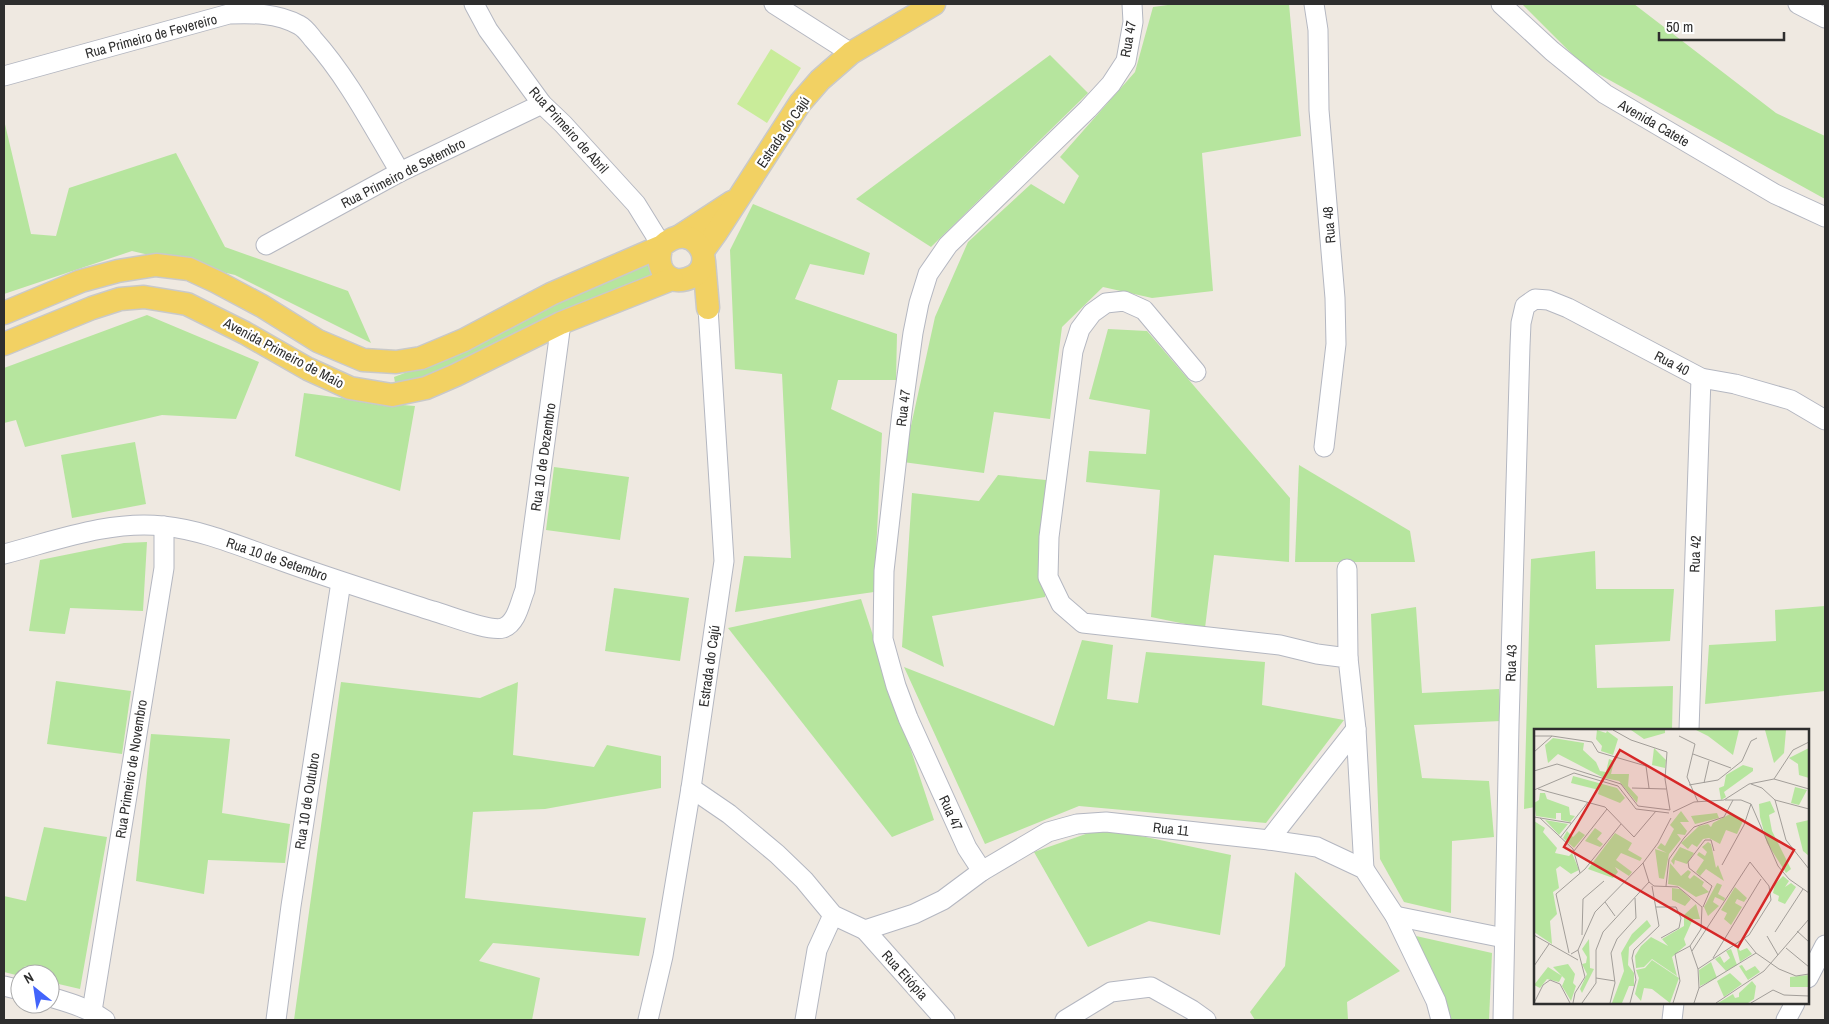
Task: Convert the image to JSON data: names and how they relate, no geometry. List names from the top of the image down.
{
  "streets": {
    "main road": ["Estrada do Cajú", "Avenida Primeiro de Maio"],
    "street": [
      "Rua Primeiro de Fevereiro",
      "Rua 47",
      "Avenida Catete",
      "Rua Primeiro de Abril",
      "Rua Primeiro de Setembro",
      "Rua 48",
      "Rua 40",
      "Rua 10 de Dezembro",
      "Rua 42",
      "Rua 10 de Setembro",
      "Rua 43",
      "Rua Primeiro de Novembro",
      "Rua 10 de Outubro",
      "Rua 11",
      "Rua Etiópia"
    ]
  },
  "crossings": [
    ["Rua Primeiro de Fevereiro", "Rua Primeiro de Setembro"],
    ["Rua 47", "Rua 11"],
    ["Rua Primeiro de Abril", "Estrada do Cajú"],
    ["Rua Primeiro de Abril", "Rua Primeiro de Setembro"],
    ["Rua Primeiro de Abril", "Avenida Primeiro de Maio"],
    ["Estrada do Cajú", "Avenida Primeiro de Maio"],
    ["Avenida Primeiro de Maio", "Rua 10 de Dezembro"],
    ["Rua 40", "Rua 42"],
    ["Rua 40", "Rua 43"],
    ["Rua 10 de Dezembro", "Rua 10 de Setembro"],
    ["Rua 10 de Setembro", "Rua Primeiro de Novembro"],
    ["Rua 10 de Setembro", "Rua 10 de Outubro"],
    ["Rua 11", "Rua Etiópia"]
  ],
  "scale_bar": "50 m",
  "north": "top left"
}
